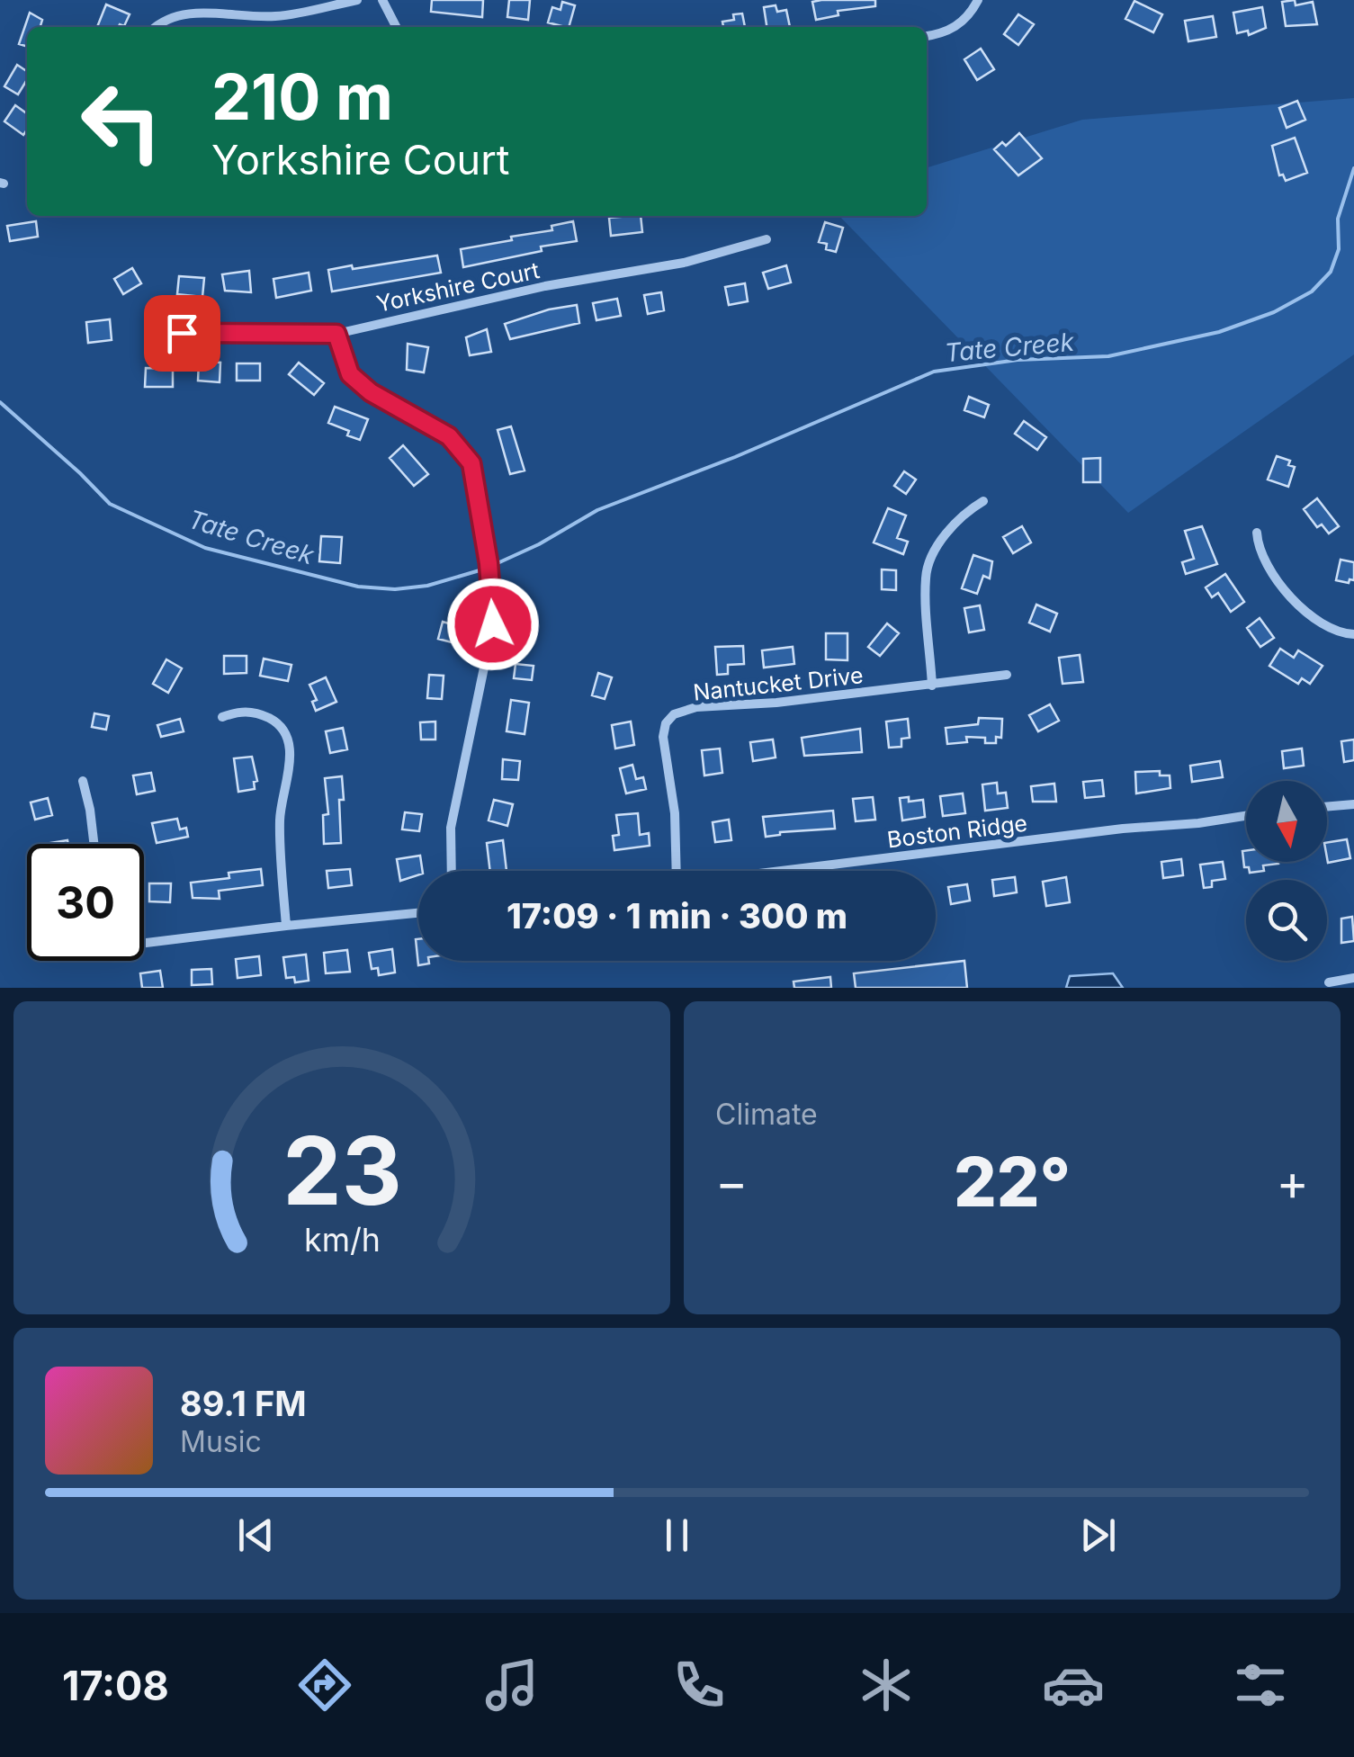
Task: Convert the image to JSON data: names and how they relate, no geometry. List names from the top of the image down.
{
  "streets": {
    "street": ["Yorkshire Court", "Nantucket Drive", "Boston Ridge"]
  },
  "water": ["Tate Creek"],
  "north": "bottom",
  "page": {
    "turn": ["210 m", "Yorkshire Court"],
    "limit": "30",
    "trip": "17:09 · 1 min · 300 m",
    "tile": "Climate",
    "heat": ["−", "22°", "+"],
    "song": ["89.1 FM", "Music"],
    "tabs": "17:08",
    "gauge": ["23", "km/h"]
  }
}
